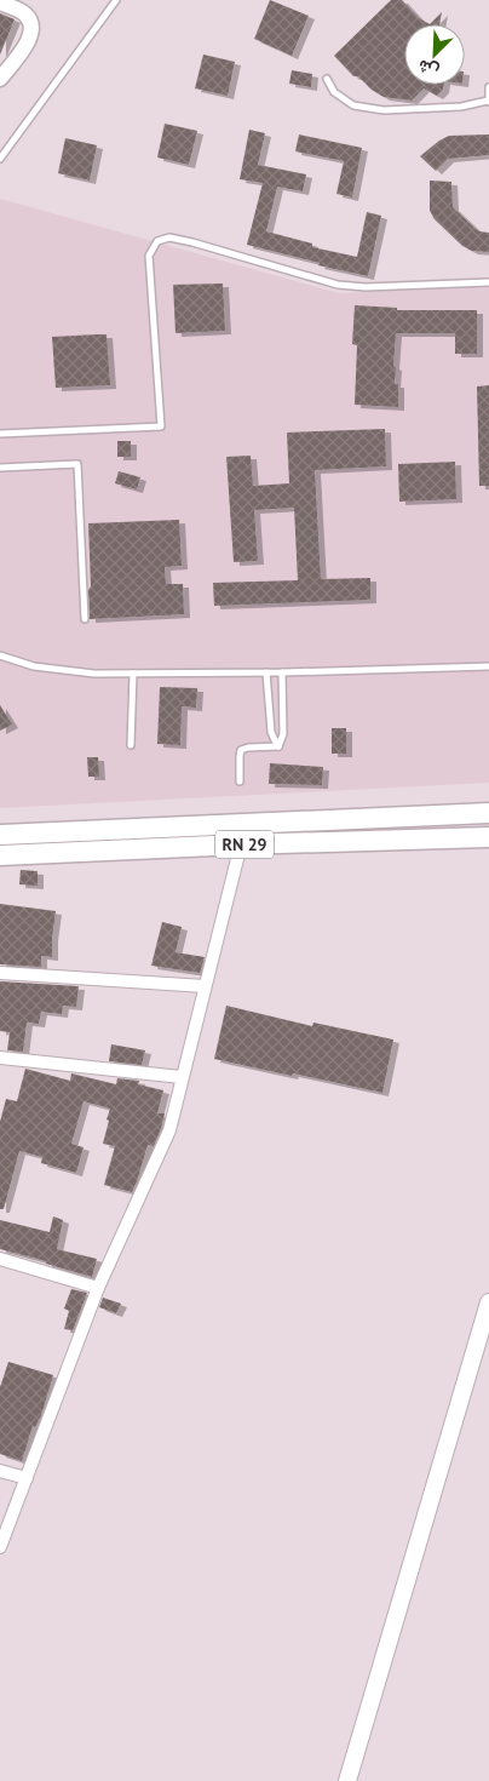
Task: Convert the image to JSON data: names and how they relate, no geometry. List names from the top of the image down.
{
  "streets": {
    "highway": ["RN 29"]
  },
  "north": "bottom left"
}
